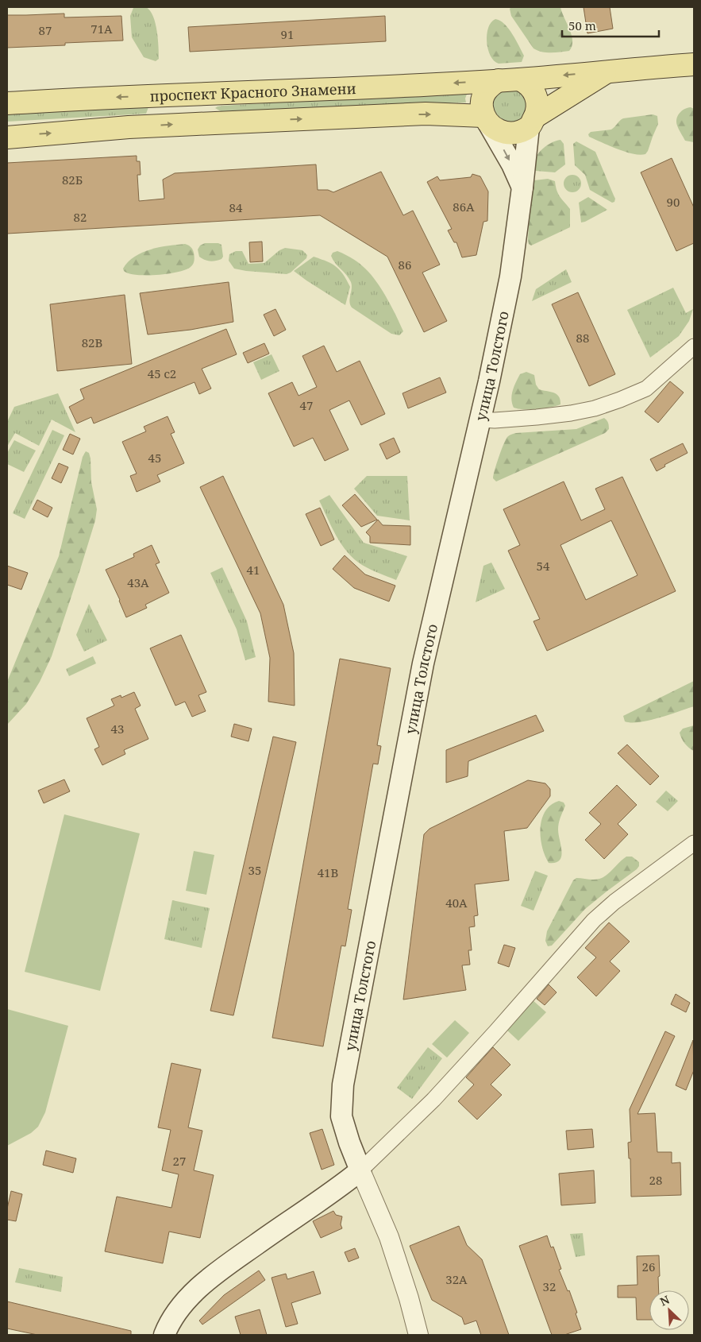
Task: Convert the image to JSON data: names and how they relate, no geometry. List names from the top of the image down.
{
  "streets": {
    "main road": ["проспект Красного Знамени", "улица Толстого"]
  },
  "crossings": [
    ["проспект Красного Знамени", "улица Толстого"]
  ],
  "house_numbers": [
    "71А",
    "87",
    "91",
    "82Б",
    "90",
    "86А",
    "84",
    "82",
    "86",
    "88",
    "82В",
    "45 с2",
    "47",
    "45",
    "54",
    "41",
    "43А",
    "43",
    "35",
    "41В",
    "40А",
    "27",
    "28",
    "26",
    "32А",
    "32"
  ],
  "scale_bar": "50 m",
  "north": "top left"
}
